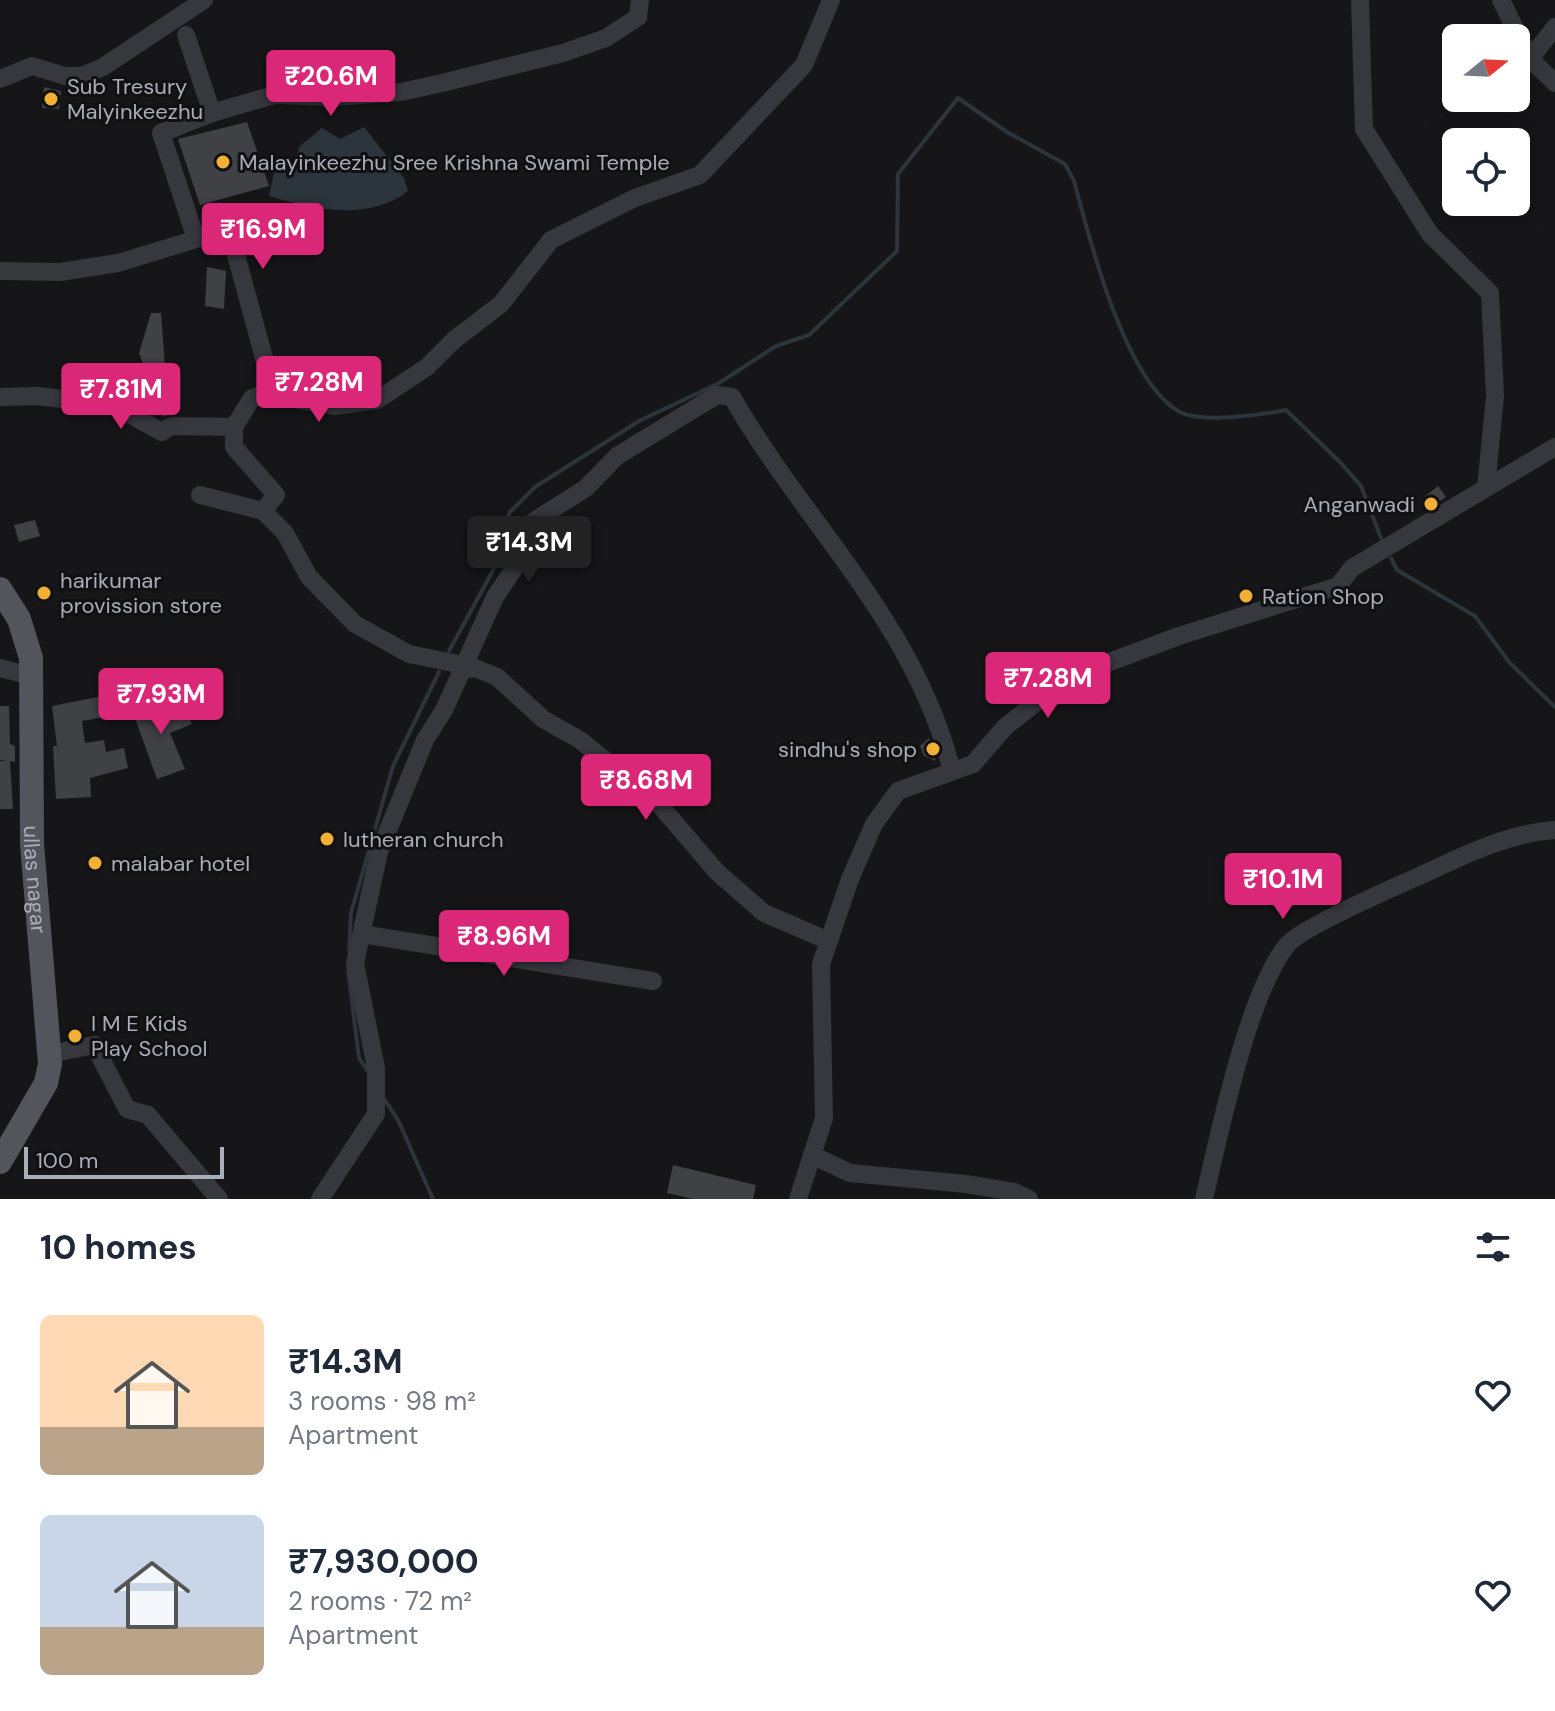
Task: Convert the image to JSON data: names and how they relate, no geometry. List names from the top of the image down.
{
  "streets": {
    "main road": ["ullas nagar"]
  },
  "places": [
    "Sub Tresury Malyinkeezhu",
    "Malayinkeezhu Sree Krishna Swami Temple",
    "Anganwadi",
    "harikumar provission store",
    "Ration Shop",
    "sindhu's shop",
    "lutheran church",
    "malabar hotel",
    "I M E Kids Play School"
  ],
  "scale_bar": "100 m",
  "north": "right",
  "page": {
    "price": [
      "₹20.6M",
      "₹16.9M",
      "₹7.28M",
      "₹7.81M",
      "₹14.3M",
      "₹7.28M",
      "₹7.93M",
      "₹8.68M",
      "₹10.1M",
      "₹8.96M"
    ],
    "scale": "100 m",
    "heading": "10 homes",
    "list": [
      {
        "name": "₹14.3M",
        "note": "3 rooms · 98 m² · Apartment"
      },
      {
        "name": "₹7,930,000",
        "note": "2 rooms · 72 m² · Apartment"
      }
    ]
  }
}
